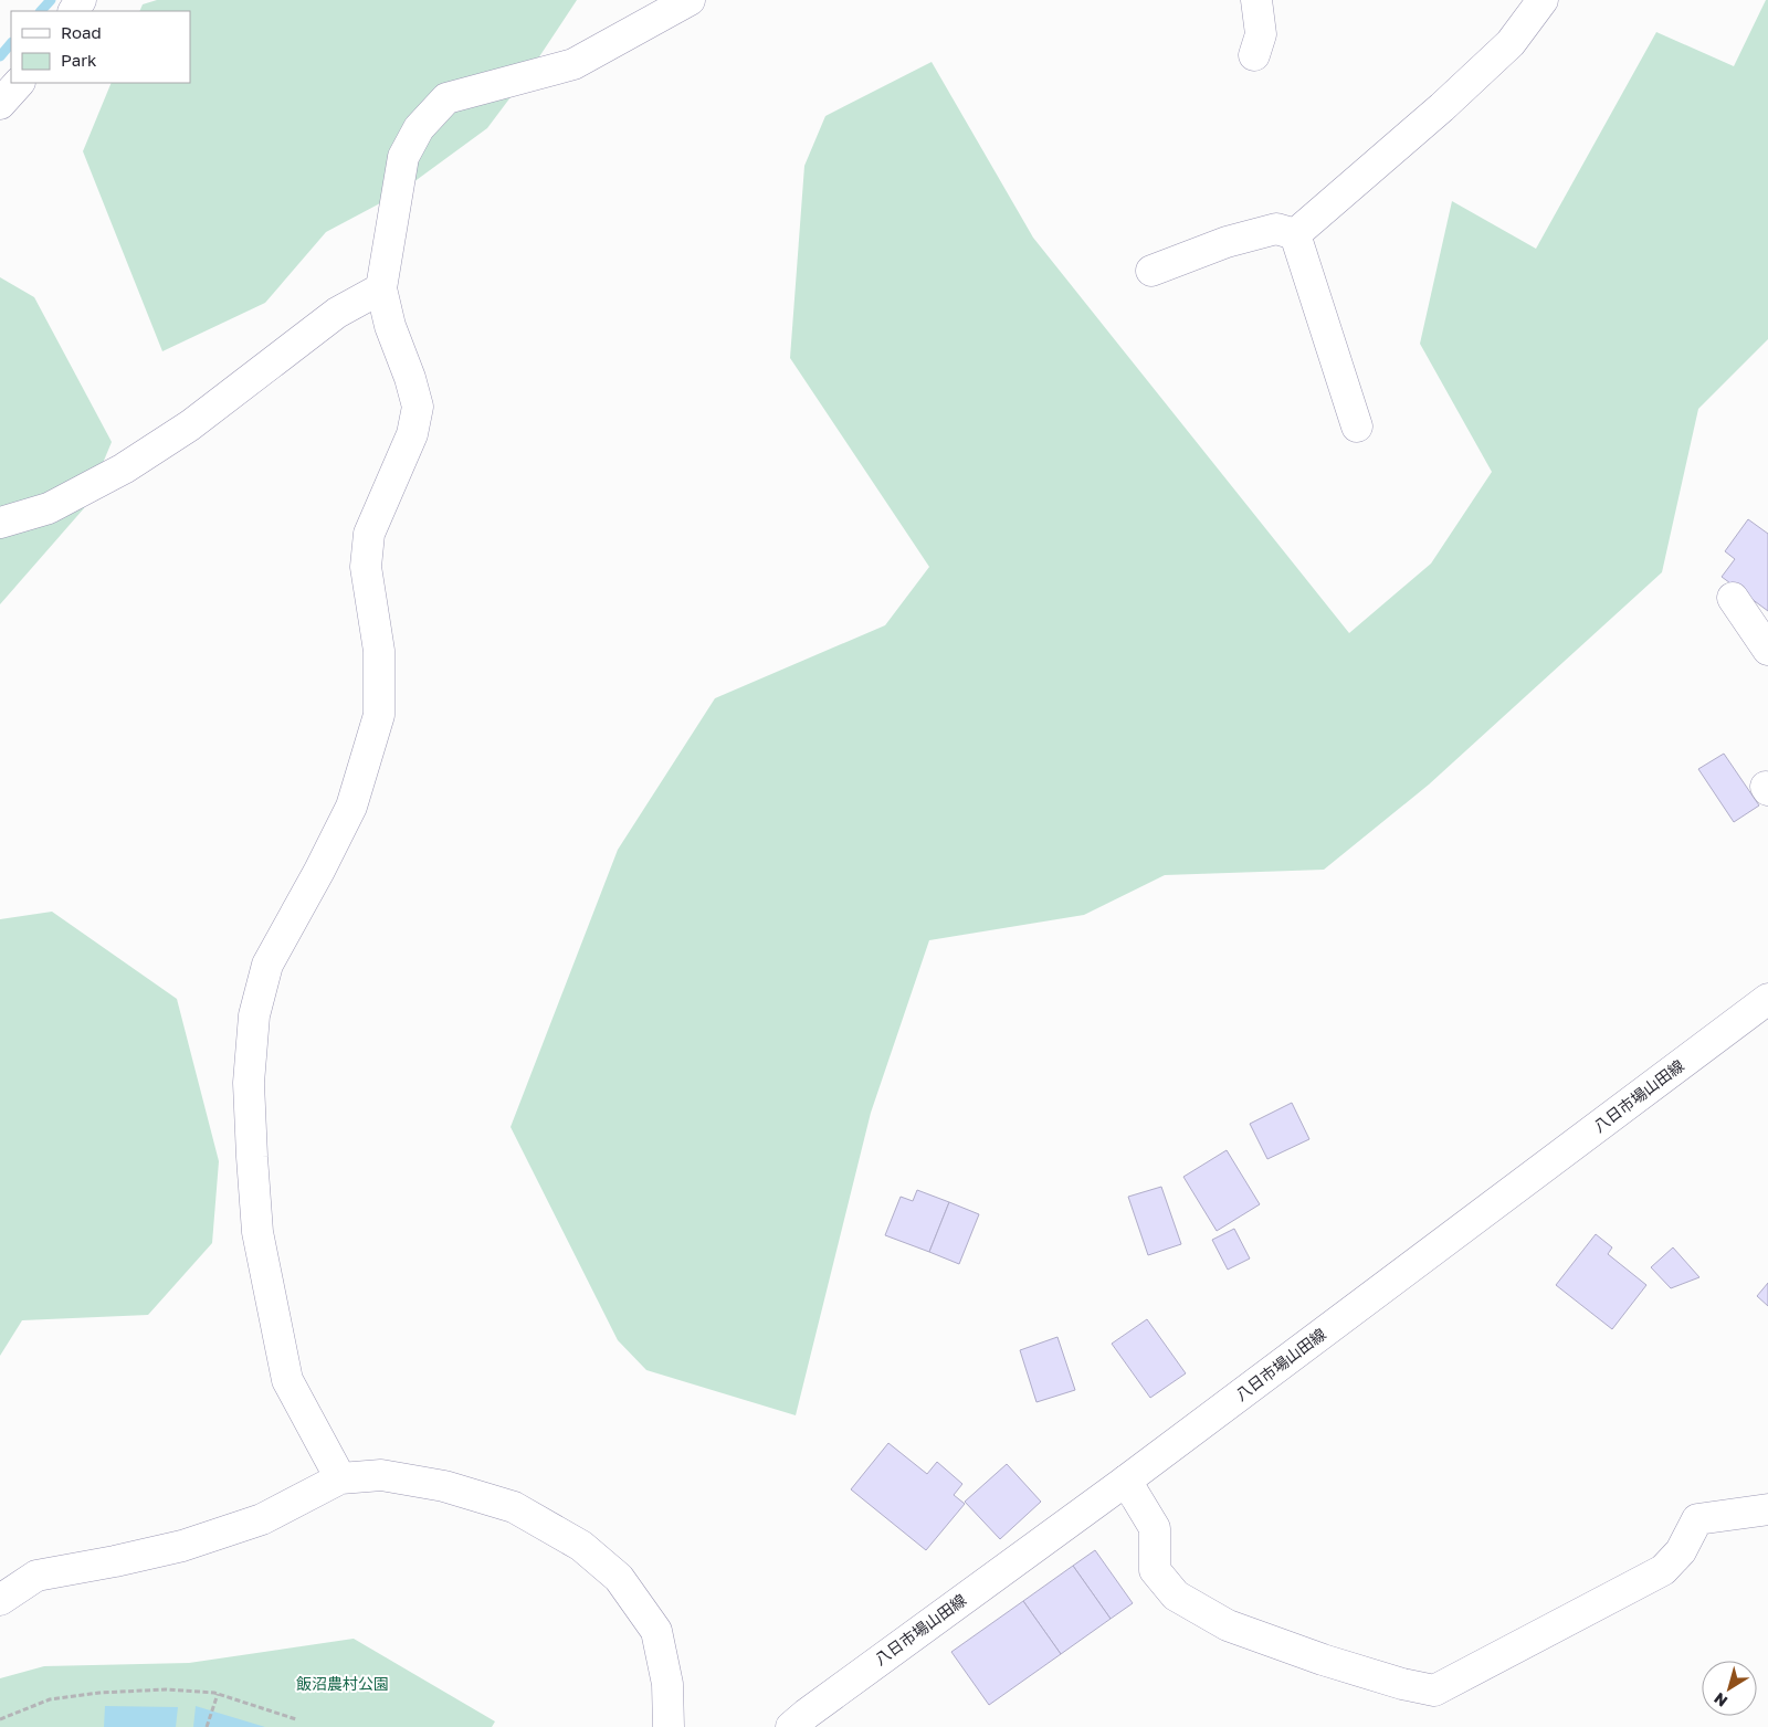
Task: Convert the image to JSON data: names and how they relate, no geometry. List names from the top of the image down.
{
  "streets": {
    "street": ["八日市場山田線"]
  },
  "parks": ["飯沼農村公園"],
  "legend": ["Road", "Park"],
  "north": "bottom left"
}
